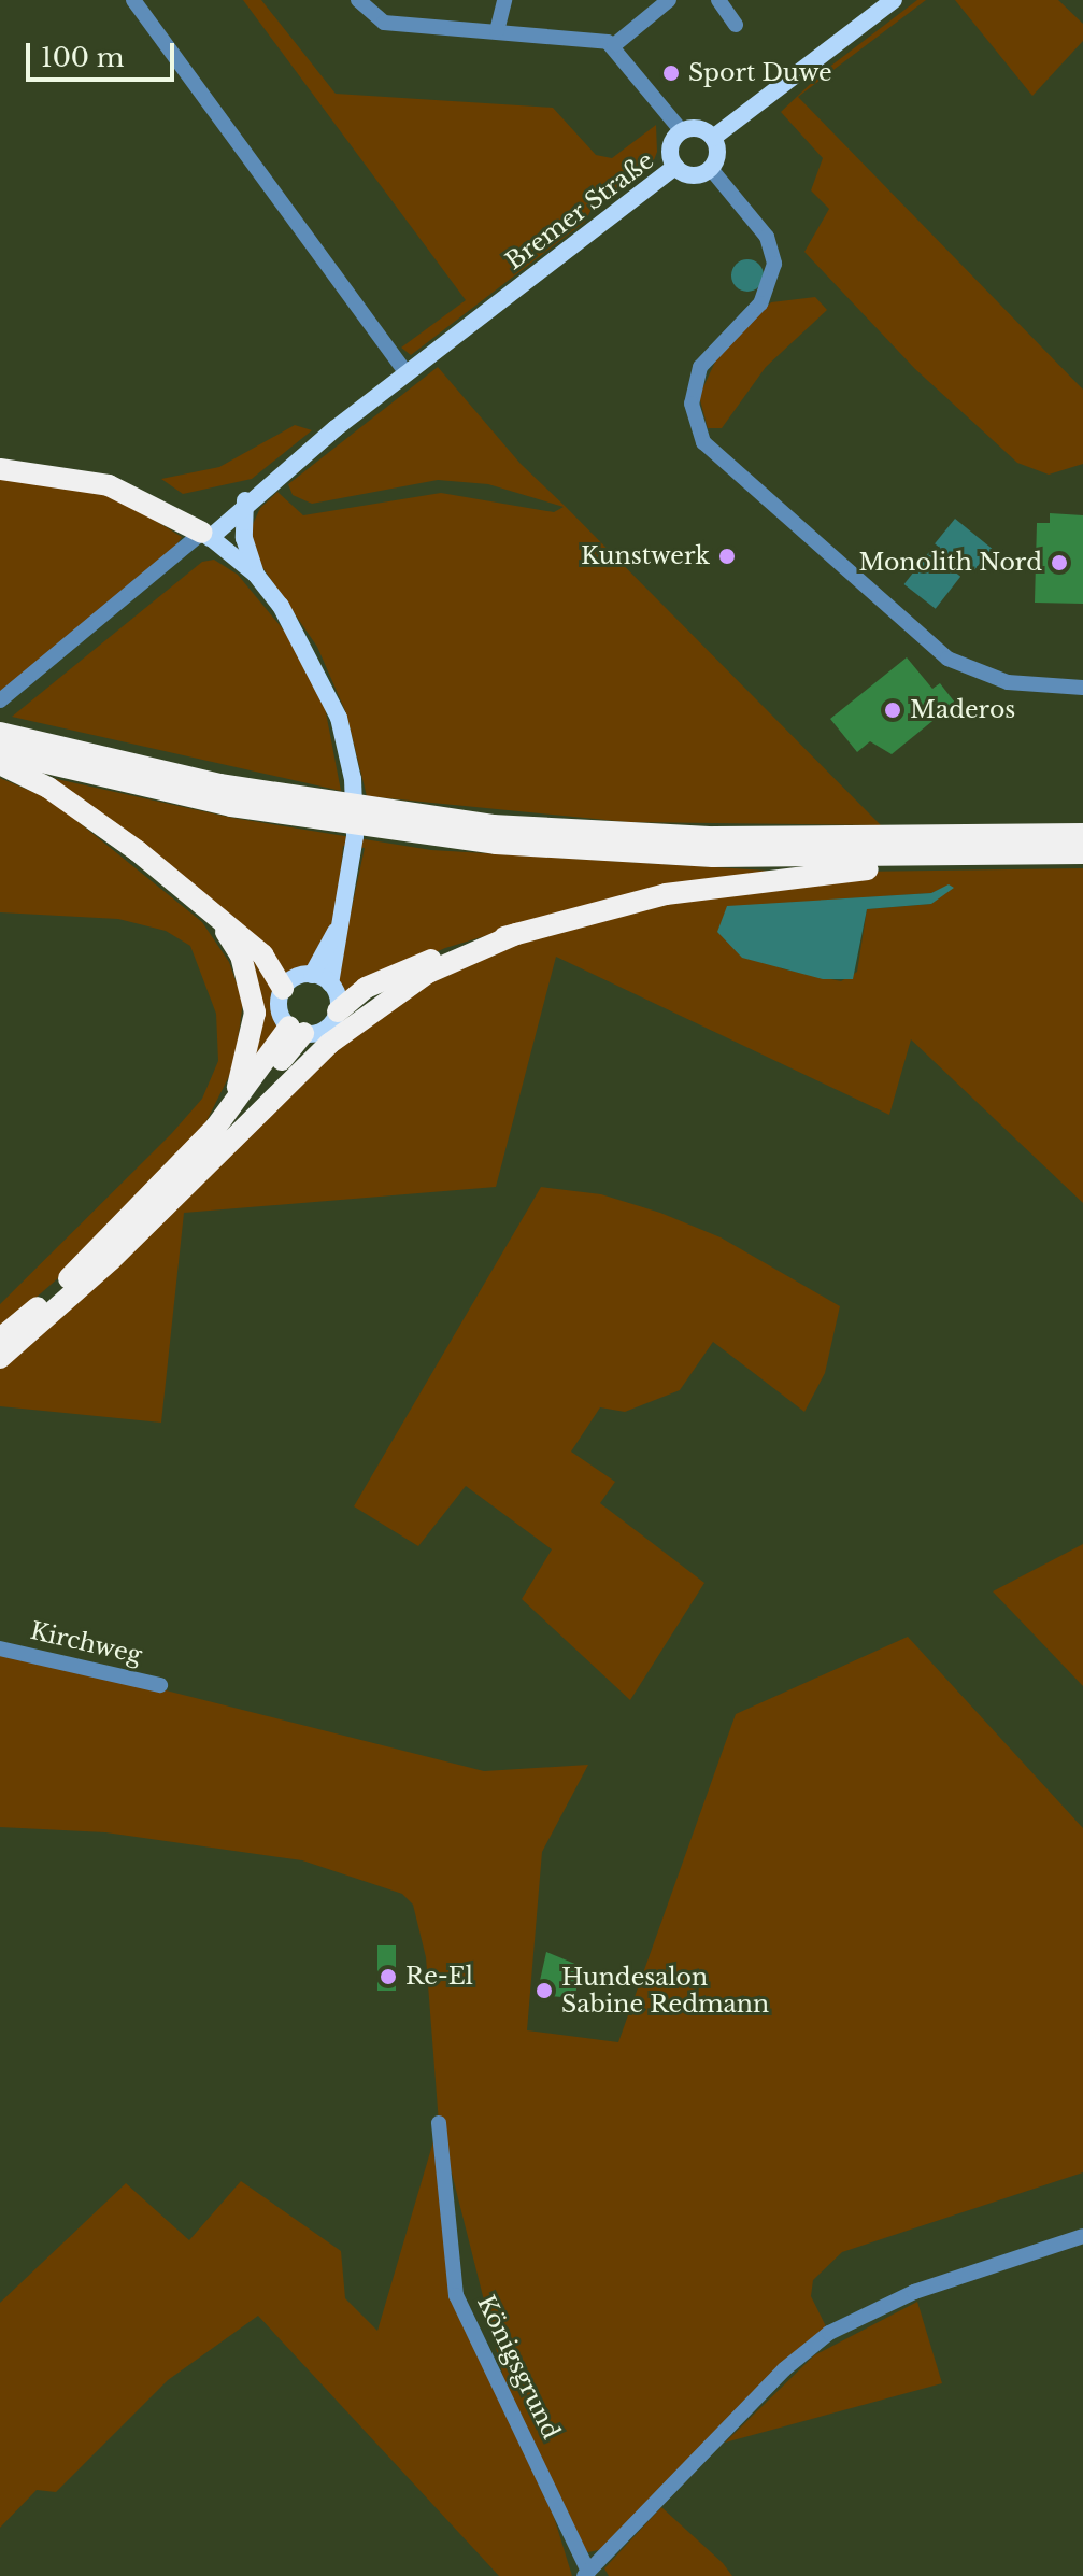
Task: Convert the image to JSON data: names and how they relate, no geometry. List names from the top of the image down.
{
  "streets": {
    "main road": ["Bremer Straße"],
    "street": ["Kirchweg", "Königsgrund"]
  },
  "places": [
    "Sport Duwe",
    "Kunstwerk",
    "Monolith Nord",
    "Maderos",
    "Re-El",
    "Hundesalon Sabine Redmann"
  ],
  "scale_bar": "100 m"
}
